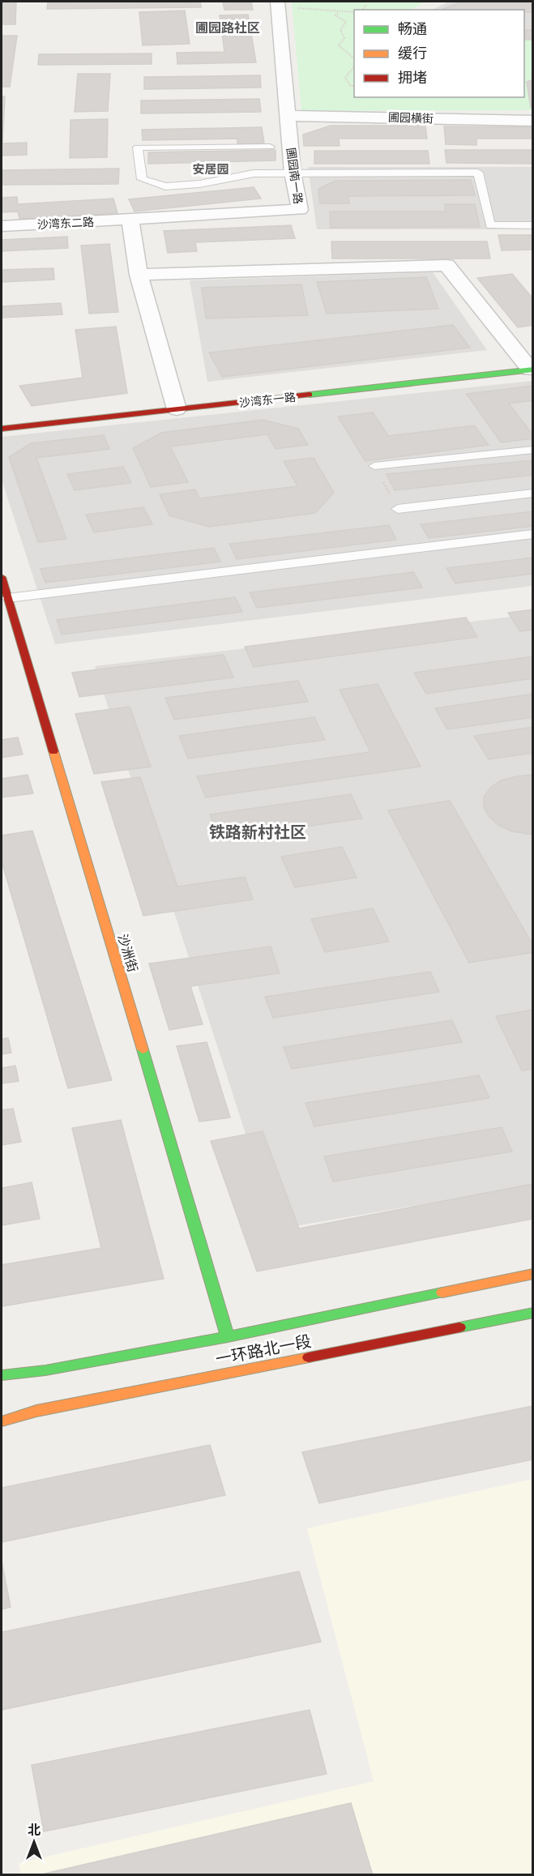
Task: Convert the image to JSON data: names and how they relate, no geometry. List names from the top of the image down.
{
  "streets": {
    "street": [
      "圃园横街",
      "圃园南一路",
      "沙湾东二路",
      "沙湾东一路",
      "沙洲街",
      "一环路北一段"
    ]
  },
  "crossings": [
    ["圃园横街", "圃园南一路"],
    ["圃园南一路", "沙湾东二路"],
    ["沙洲街", "一环路北一段"]
  ],
  "districts": ["圃园路社区", "安居园", "铁路新村社区"],
  "legend": ["畅通", "缓行", "拥堵"],
  "north": "top"
}
